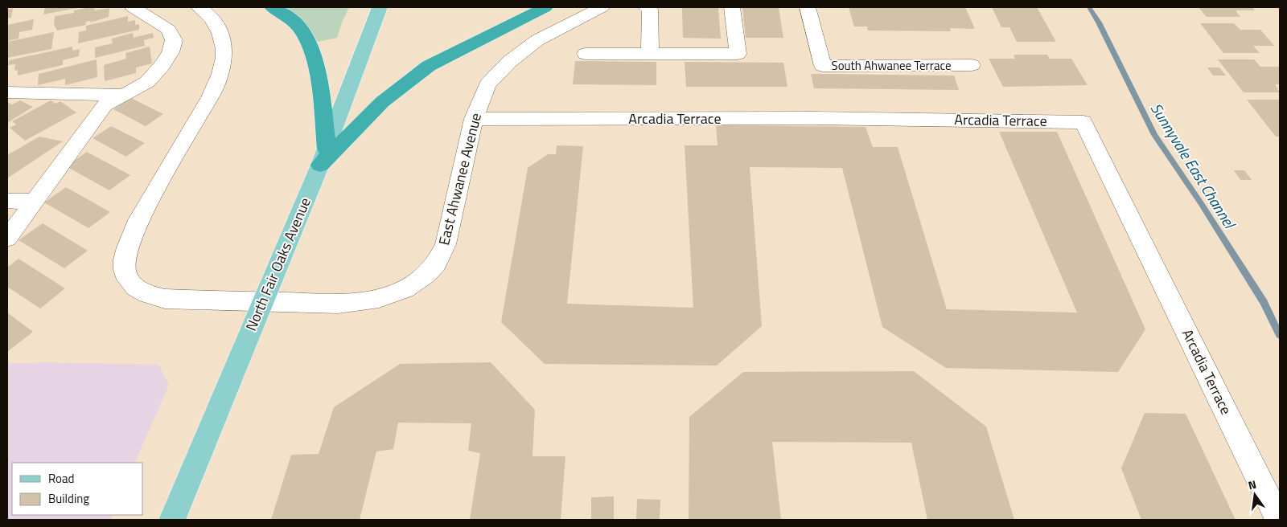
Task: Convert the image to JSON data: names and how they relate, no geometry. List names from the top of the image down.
{
  "streets": {
    "main road": ["North Fair Oaks Avenue"],
    "street": ["South Ahwanee Terrace", "Arcadia Terrace", "East Ahwanee Avenue"]
  },
  "crossings": [
    ["Arcadia Terrace", "East Ahwanee Avenue"],
    ["East Ahwanee Avenue", "North Fair Oaks Avenue"]
  ],
  "water": ["Sunnyvale East Channel"],
  "legend": ["Road", "Building"],
  "north": "top"
}
